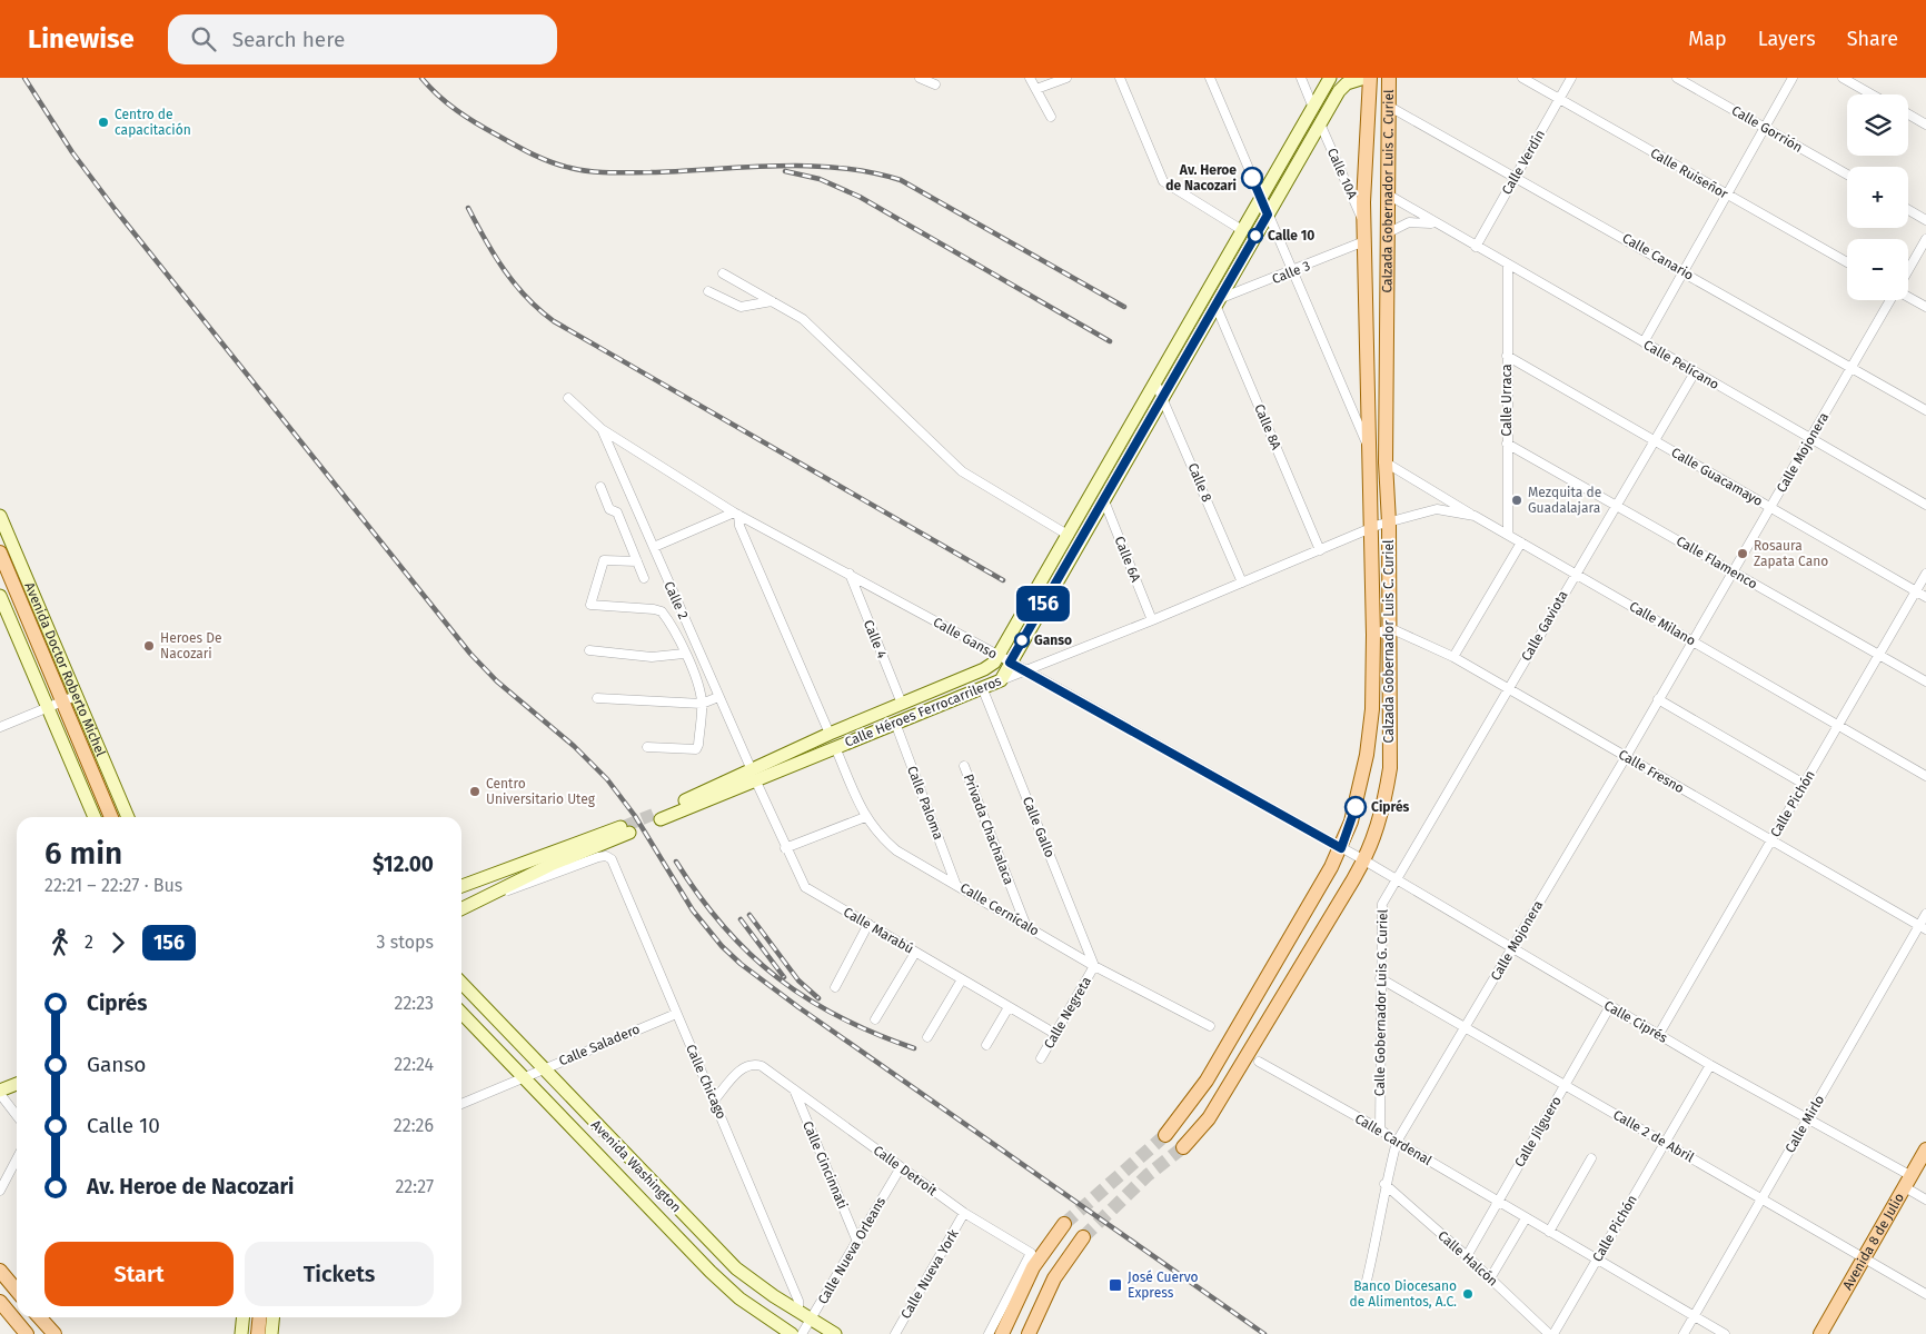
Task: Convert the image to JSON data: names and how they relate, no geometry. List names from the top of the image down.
{
  "streets": {
    "main road": [
      "Calzada Gobernador Luis C. Curiel",
      "Avenida Doctor Roberto Michel",
      "Calle Héroes Ferrocarrileros",
      "Avenida Washington",
      "Avenida 8 de Julio"
    ],
    "street": [
      "Calle Gorrión",
      "Calle Verdín",
      "Calle 10A",
      "Calle Ruiseñor",
      "Calle Canario",
      "Calle 3",
      "Calle Pelícano",
      "Calle Urraca",
      "Calle 8A",
      "Calle Mojonera",
      "Calle Guacamayo",
      "Calle 8",
      "Calle 6A",
      "Calle Flamenco",
      "Calle 2",
      "Calle Milano",
      "Calle Gaviota",
      "Calle Ganso",
      "Calle 4",
      "Calle Fresno",
      "Calle Paloma",
      "Calle Pichón",
      "Calle Gallo",
      "Privada Chachalaca",
      "Calle Cernícalo",
      "Calle Marabú",
      "Calle Gobernador Luis G. Curiel",
      "Calle Negreta",
      "Calle Ciprés",
      "Calle Saladero",
      "Calle Chicago",
      "Calle Mirlo",
      "Calle Jilguero",
      "Calle 2 de Abril",
      "Calle Cardenal",
      "Calle Cincinnati",
      "Calle Detroit",
      "Calle Nueva Orleans",
      "Calle Halcón",
      "Calle Nueva York"
    ]
  },
  "crossings": [
    ["Calle Verdín", "Calle Ruiseñor"],
    ["Calle Verdín", "Calle Canario"],
    ["Calle Verdín", "Calle Pelícano"],
    ["Calle 10A", "Calzada Gobernador Luis C. Curiel"],
    ["Calzada Gobernador Luis C. Curiel", "Calle Canario"],
    ["Calzada Gobernador Luis C. Curiel", "Calle 3"],
    ["Calzada Gobernador Luis C. Curiel", "Calle Pelícano"],
    ["Calzada Gobernador Luis C. Curiel", "Calle Milano"],
    ["Calzada Gobernador Luis C. Curiel", "Calle Ganso"],
    ["Calzada Gobernador Luis C. Curiel", "Calle Héroes Ferrocarrileros"],
    ["Calzada Gobernador Luis C. Curiel", "Calle Fresno"],
    ["Calzada Gobernador Luis C. Curiel", "Calle Ciprés"],
    ["Calle Canario", "Calle Mojonera"],
    ["Calle 3", "Calle 8A"],
    ["Calle Pelícano", "Calle Urraca"],
    ["Calle Pelícano", "Calle Mojonera"],
    ["Calle Pelícano", "Calle Gaviota"],
    ["Calle Urraca", "Calle Guacamayo"],
    ["Calle Urraca", "Calle Flamenco"],
    ["Calle Urraca", "Calle Milano"],
    ["Calle 8A", "Calle Héroes Ferrocarrileros"],
    ["Calle Mojonera", "Calle Guacamayo"],
    ["Calle Mojonera", "Calle Flamenco"],
    ["Calle Mojonera", "Calle Milano"],
    ["Calle Mojonera", "Calle Fresno"],
    ["Calle Mojonera", "Calle Ciprés"],
    ["Calle Mojonera", "Calle 2 de Abril"],
    ["Calle Mojonera", "Calle Cardenal"],
    ["Calle Mojonera", "Calle Halcón"],
    ["Calle Guacamayo", "Calle Gaviota"],
    ["Calle Guacamayo", "Calle Pichón"],
    ["Calle 8", "Calle Héroes Ferrocarrileros"],
    ["Calle 6A", "Calle Héroes Ferrocarrileros"],
    ["Calle Flamenco", "Calle Gaviota"],
    ["Calle Flamenco", "Calle Pichón"],
    ["Calle 2", "Calle Ganso"],
    ["Calle 2", "Calle Héroes Ferrocarrileros"],
    ["Calle 2", "Calle Marabú"],
    ["Calle Milano", "Calle Gaviota"],
    ["Calle Milano", "Calle Héroes Ferrocarrileros"],
    ["Calle Milano", "Calle Pichón"],
    ["Calle Gaviota", "Calle Fresno"],
    ["Calle Gaviota", "Calle Gobernador Luis G. Curiel"],
    ["Calle Gaviota", "Calle Ciprés"],
    ["Calle Ganso", "Calle 4"],
    ["Calle Ganso", "Calle Héroes Ferrocarrileros"],
    ["Calle Ganso", "Calle Ciprés"],
    ["Calle 4", "Calle Héroes Ferrocarrileros"],
    ["Calle Héroes Ferrocarrileros", "Calle Paloma"],
    ["Calle Héroes Ferrocarrileros", "Calle Gallo"],
    ["Calle Héroes Ferrocarrileros", "Calle Cernícalo"],
    ["Calle Héroes Ferrocarrileros", "Calle Marabú"],
    ["Calle Fresno", "Calle Pichón"],
    ["Calle Fresno", "Calle Mirlo"],
    ["Calle Paloma", "Calle Cernícalo"],
    ["Calle Pichón", "Calle Ciprés"],
    ["Calle Pichón", "Calle 2 de Abril"],
    ["Calle Pichón", "Calle Cardenal"],
    ["Calle Gallo", "Calle Cernícalo"],
    ["Calle Gallo", "Calle Negreta"],
    ["Privada Chachalaca", "Calle Cernícalo"],
    ["Calle Cernícalo", "Calle Negreta"],
    ["Calle Marabú", "Calle Negreta"],
    ["Calle Gobernador Luis G. Curiel", "Calle Ciprés"],
    ["Calle Gobernador Luis G. Curiel", "Calle 2 de Abril"],
    ["Calle Gobernador Luis G. Curiel", "Calle Cardenal"],
    ["Calle Ciprés", "Calle Mirlo"],
    ["Calle Ciprés", "Calle Jilguero"],
    ["Calle Ciprés", "Avenida 8 de Julio"],
    ["Calle Saladero", "Calle Chicago"],
    ["Calle Saladero", "Avenida Washington"],
    ["Calle Chicago", "Avenida Washington"],
    ["Calle Chicago", "Calle Detroit"],
    ["Calle Mirlo", "Calle 2 de Abril"],
    ["Calle Mirlo", "Calle Cardenal"],
    ["Calle Jilguero", "Calle 2 de Abril"],
    ["Calle Jilguero", "Calle Cardenal"],
    ["Calle Jilguero", "Calle Halcón"],
    ["Calle 2 de Abril", "Avenida 8 de Julio"],
    ["Calle Cincinnati", "Calle Detroit"],
    ["Calle Cincinnati", "Calle Nueva Orleans"],
    ["Avenida Washington", "Calle Nueva Orleans"],
    ["Calle Detroit", "Calle Nueva Orleans"],
    ["Calle Detroit", "Calle Nueva York"]
  ],
  "places": {
    "other": [
      "Centro de capacitación",
      "Av. Heroe de Nacozari",
      "Calle 10",
      "Mezquita de Guadalajara",
      "Rosaura Zapata Cano",
      "Ganso",
      "Heroes De Nacozari",
      "Centro Universitario Uteg",
      "Ciprés",
      "Banco Diocesano de Alimentos, A.C."
    ],
    "transit": ["José Cuervo Express"]
  },
  "lines": ["bus line 156"],
  "page": {
    "header": "Linewise",
    "search": "Search here",
    "nav": ["Map", "Layers", "Share"],
    "on_map": "156",
    "map_buttons": ["+", "−"],
    "heading": ["6 min", "22:21 – 22:27 · Bus", "$12.00"],
    "legs": ["2", "156", "3 stops"],
    "list": [
      {
        "name": "Ciprés",
        "value": "22:23"
      },
      {
        "name": "Ganso",
        "value": "22:24"
      },
      {
        "name": "Calle 10",
        "value": "22:26"
      },
      {
        "name": "Av. Heroe de Nacozari",
        "value": "22:27"
      }
    ],
    "buttons": ["Start", "Tickets"]
  }
}
